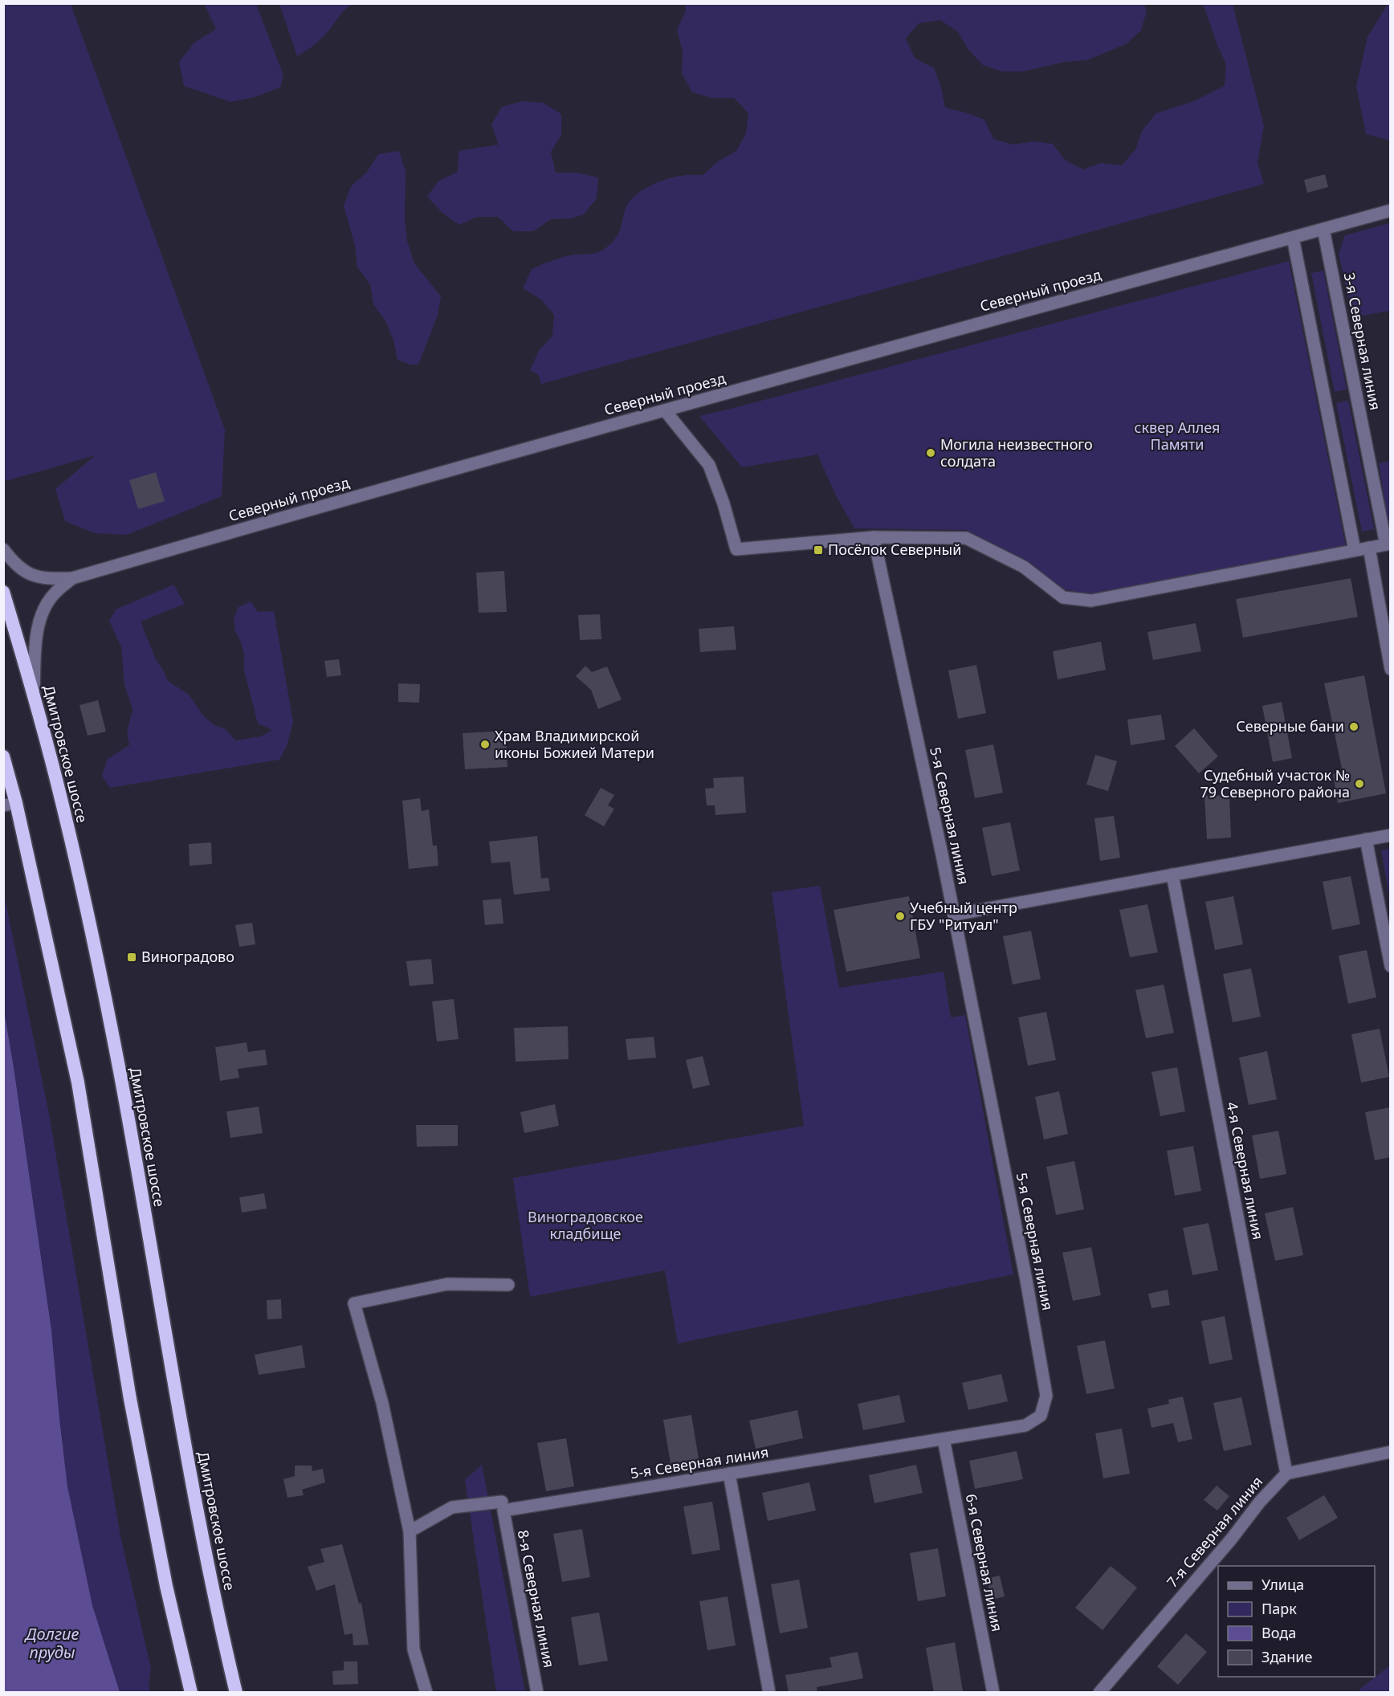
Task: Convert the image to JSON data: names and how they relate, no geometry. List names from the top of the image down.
{
  "streets": {
    "highway": ["Дмитровское шоссе"],
    "street": [
      "Северный проезд",
      "3-я Северная линия",
      "5-я Северная линия",
      "4-я Северная линия",
      "7-я Северная линия",
      "6-я Северная линия",
      "8-я Северная линия"
    ]
  },
  "crossings": [
    ["Северный проезд", "3-я Северная линия"],
    ["Северный проезд", "Дмитровское шоссе"],
    ["5-я Северная линия", "6-я Северная линия"],
    ["5-я Северная линия", "8-я Северная линия"],
    ["4-я Северная линия", "7-я Северная линия"]
  ],
  "water": ["Долгие пруды"],
  "parks": ["сквер Аллея Памяти", "Виноградовское кладбище"],
  "places": {
    "other": [
      "Могила неизвестного солдата",
      "Северные бани",
      "Храм Владимирской иконы Божией Матери",
      "Судебный участок № 79 Северного района",
      "Учебный центр ГБУ \"Ритуал\""
    ],
    "transit": ["Посёлок Северный", "Виноградово"]
  },
  "legend": [
    "Улица",
    "Парк",
    "Вода",
    "Здание"
  ]
}
